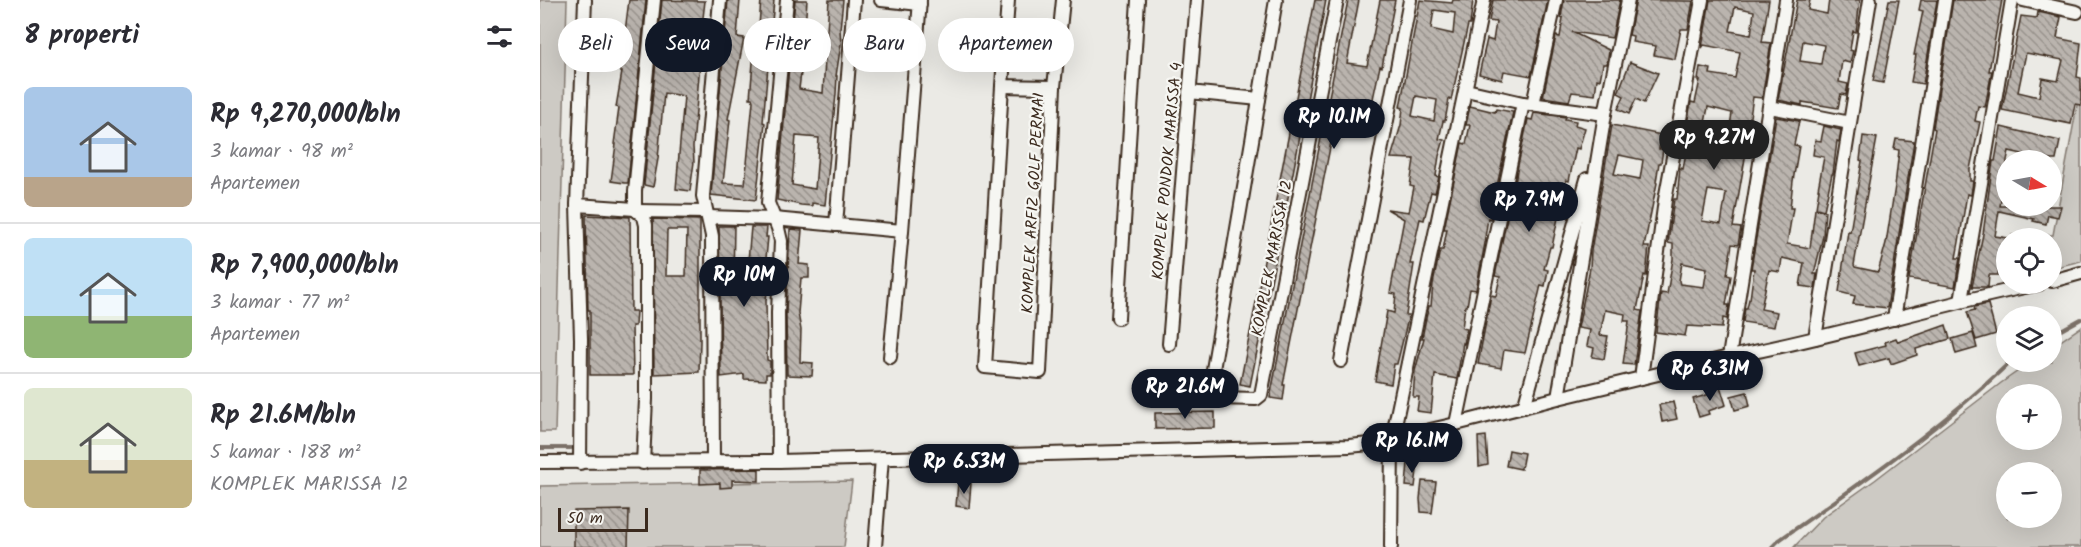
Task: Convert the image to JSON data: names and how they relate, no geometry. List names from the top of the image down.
{
  "streets": {
    "street": ["KOMPLEK PONDOK MARISSA 4", "KOMPLEK ARFIZ GOLF PERMAI", "KOMPLEK MARISSA 12"]
  },
  "scale_bar": "50 m",
  "north": "right",
  "page": {
    "heading": "8 properti",
    "chip": [
      "Beli",
      "Sewa",
      "Filter",
      "Baru",
      "Apartemen"
    ],
    "list": [
      {
        "name": "Rp 9,270,000/bln",
        "note": "3 kamar · 98 m² · Apartemen"
      },
      {
        "name": "Rp 7,900,000/bln",
        "note": "3 kamar · 77 m² · Apartemen"
      },
      {
        "name": "Rp 21.6M/bln",
        "note": "5 kamar · 188 m² · KOMPLEK MARISSA 12"
      }
    ],
    "price": [
      "Rp 10.1M",
      "Rp 9.27M",
      "Rp 7.9M",
      "Rp 10M",
      "Rp 6.31M",
      "Rp 21.6M",
      "Rp 16.1M",
      "Rp 6.53M"
    ],
    "map_buttons": ["+", "−"],
    "scale": "50 m"
  }
}
